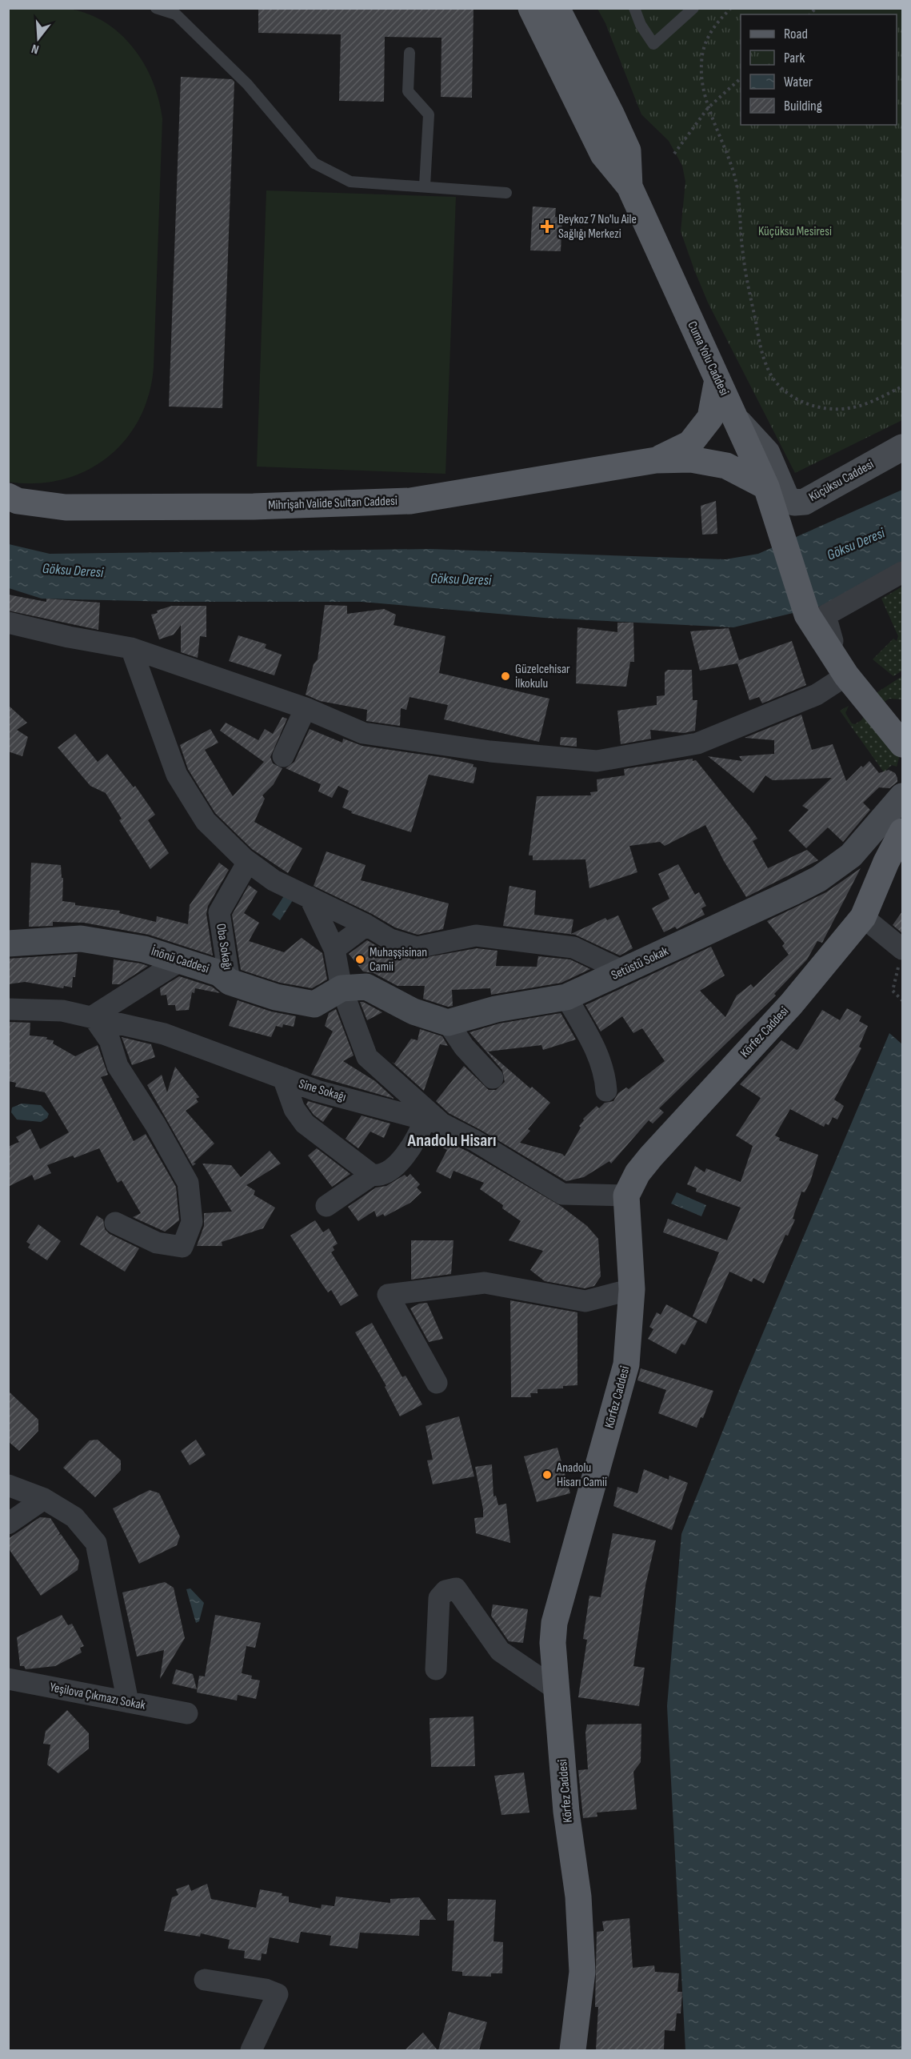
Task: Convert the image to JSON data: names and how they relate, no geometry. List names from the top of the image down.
{
  "streets": {
    "main road": ["Cuma Yolu Caddesi", "Mihrişah Valide Sultan Caddesi", "Körfez Caddesi"],
    "street": [
      "Küçüksu Caddesi",
      "Oba Sokağı",
      "İnönü Caddesi",
      "Setüstü Sokak",
      "Sine Sokağı",
      "Yeşilova Çıkmazı Sokak"
    ]
  },
  "crossings": [
    ["Cuma Yolu Caddesi", "Küçüksu Caddesi"],
    ["Oba Sokağı", "İnönü Caddesi"],
    ["Körfez Caddesi", "Sine Sokağı"]
  ],
  "districts": ["Anadolu Hisarı"],
  "water": ["Göksu Deresi"],
  "parks": ["Küçüksu Mesiresi"],
  "places": {
    "health": ["Beykoz 7 No'lu Aile Sağlığı Merkezi"],
    "other": ["Güzelcehisar İlkokulu", "Muhaşşisinan Camii", "Anadolu Hisarı Camii"]
  },
  "legend": [
    "Road",
    "Park",
    "Water",
    "Building"
  ],
  "north": "bottom"
}
